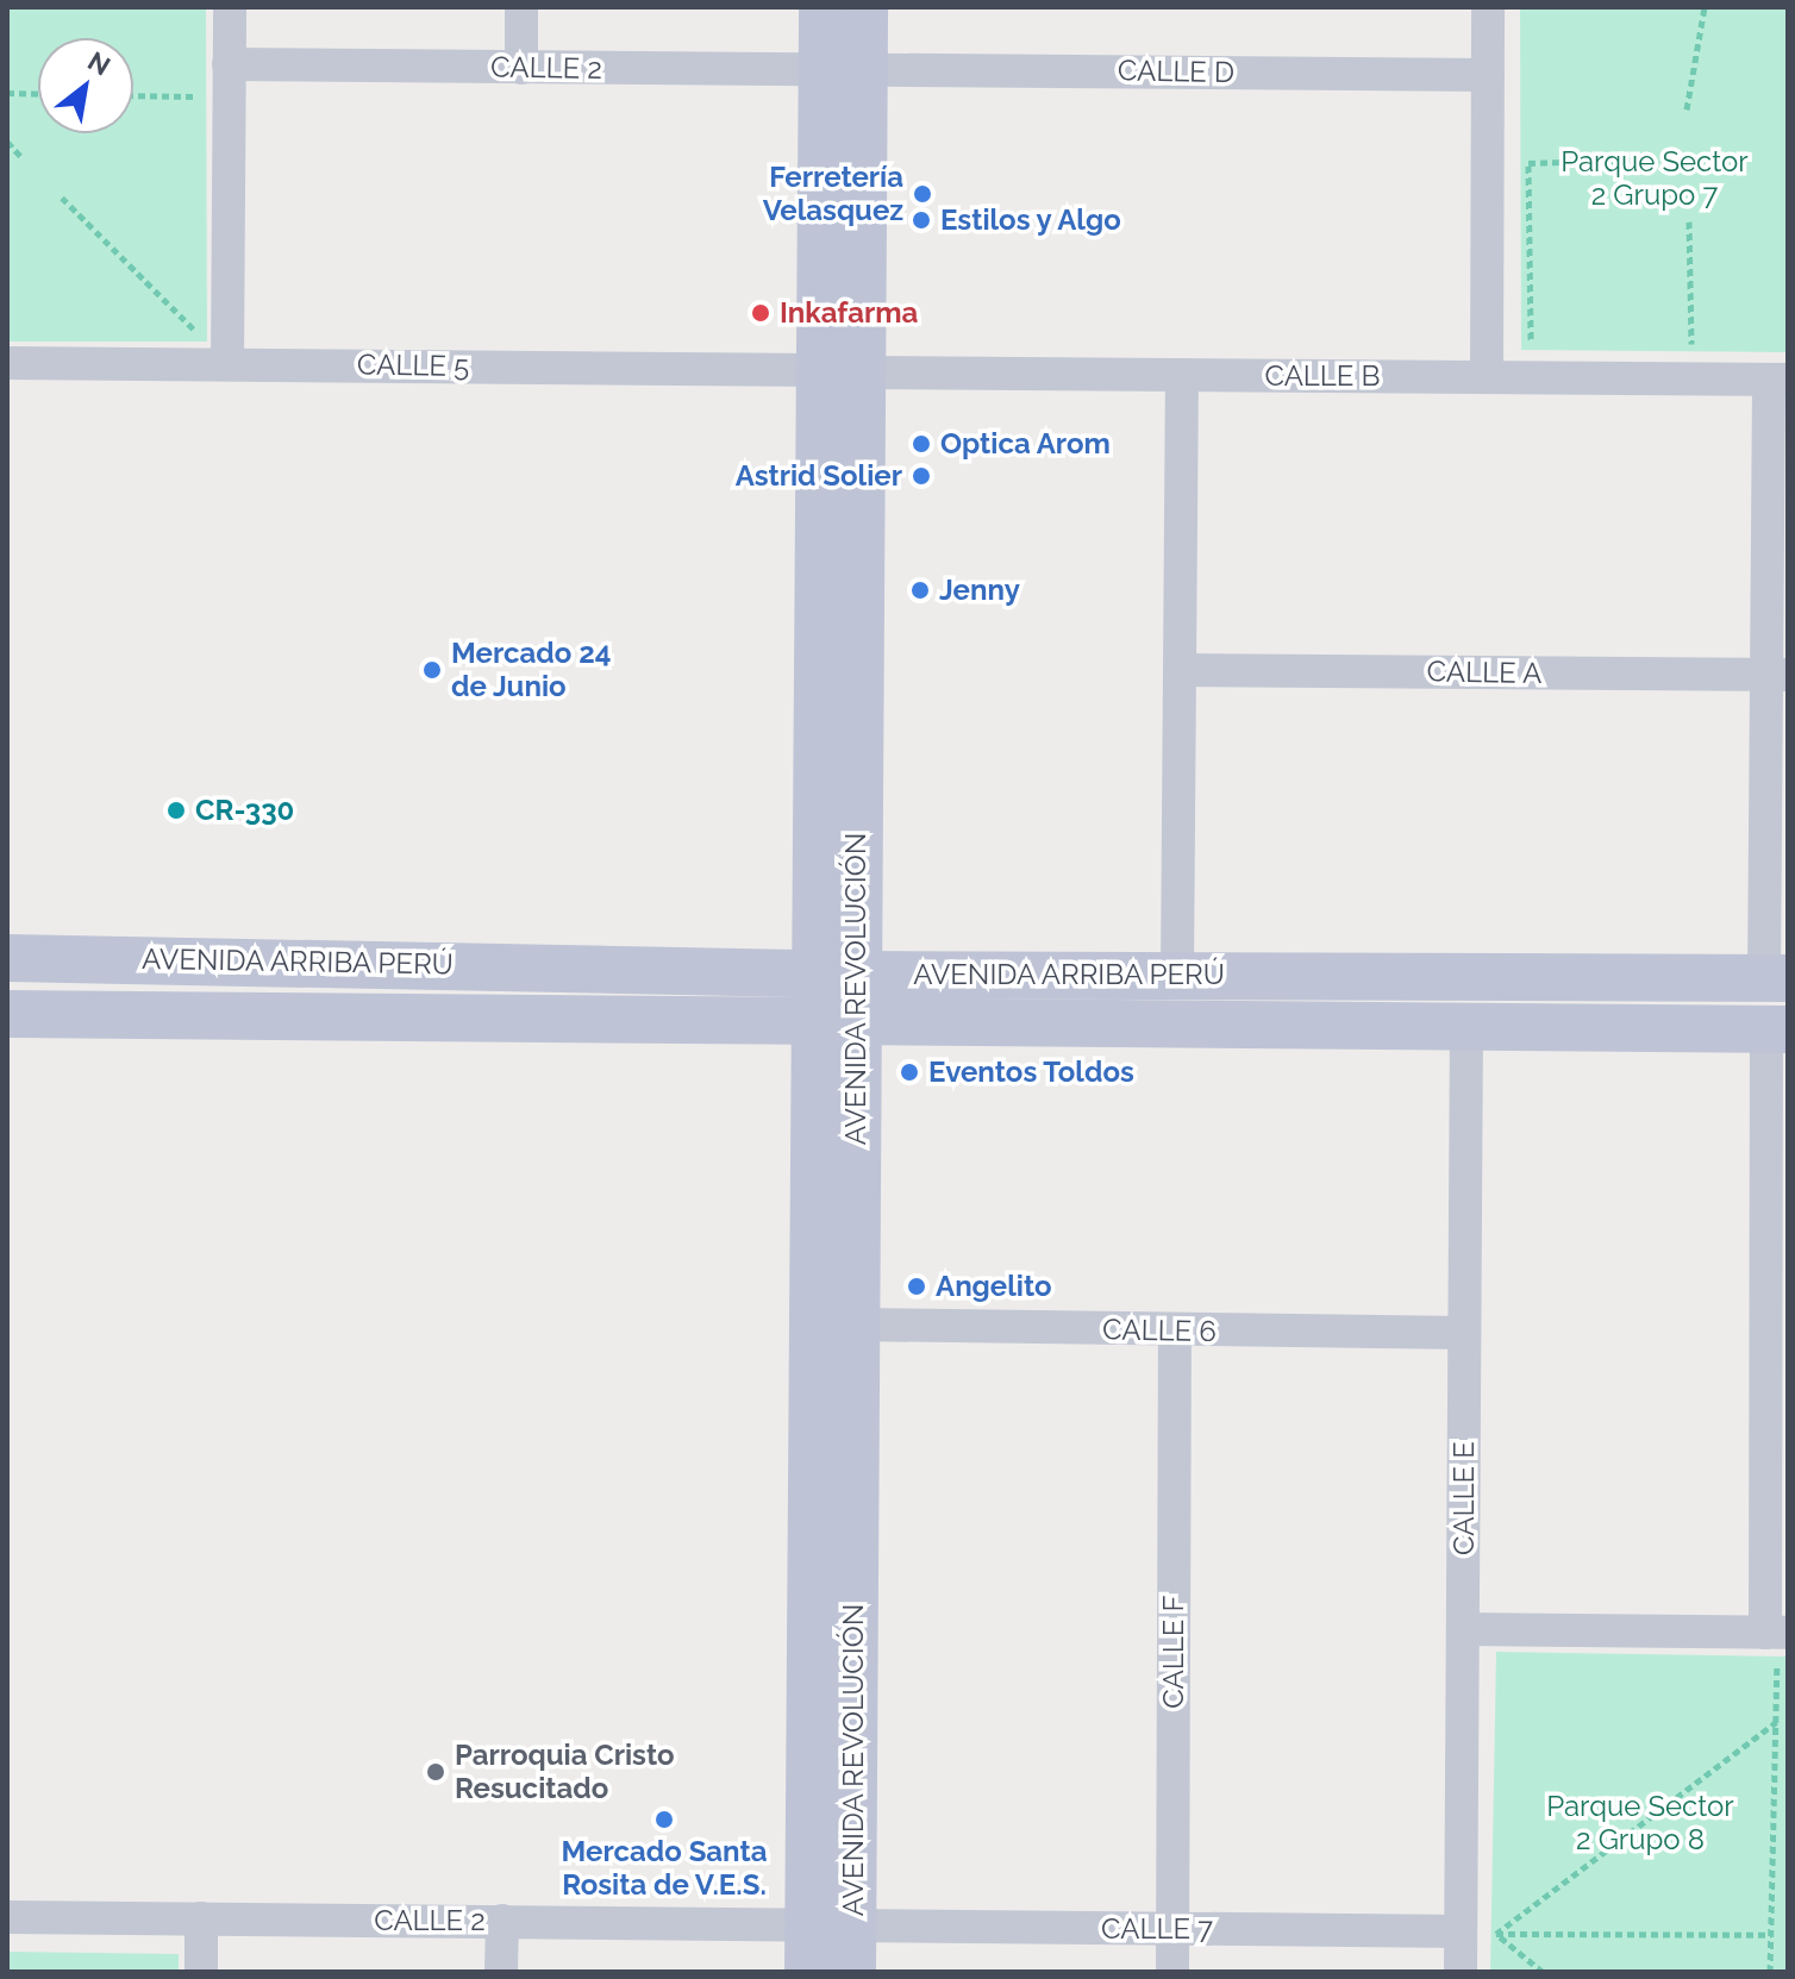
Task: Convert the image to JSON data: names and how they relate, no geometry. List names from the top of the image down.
{
  "streets": {
    "street": [
      "CALLE 2",
      "CALLE D",
      "CALLE 5",
      "CALLE B",
      "CALLE A",
      "AVENIDA ARRIBA PERÚ",
      "AVENIDA REVOLUCIÓN",
      "CALLE 6",
      "CALLE E",
      "CALLE F",
      "CALLE 7"
    ]
  },
  "crossings": [
    ["CALLE 2", "CALLE D"],
    ["CALLE 2", "AVENIDA REVOLUCIÓN"],
    ["CALLE 2", "CALLE 7"],
    ["CALLE D", "AVENIDA REVOLUCIÓN"],
    ["CALLE 5", "CALLE B"],
    ["CALLE 5", "AVENIDA REVOLUCIÓN"],
    ["CALLE B", "AVENIDA REVOLUCIÓN"],
    ["AVENIDA ARRIBA PERÚ", "AVENIDA REVOLUCIÓN"],
    ["AVENIDA ARRIBA PERÚ", "CALLE E"],
    ["AVENIDA REVOLUCIÓN", "CALLE 6"],
    ["AVENIDA REVOLUCIÓN", "CALLE 7"],
    ["CALLE 6", "CALLE E"],
    ["CALLE 6", "CALLE F"],
    ["CALLE E", "CALLE 7"],
    ["CALLE F", "CALLE 7"]
  ],
  "parks": ["Parque Sector 2 Grupo 7", "Parque Sector 2 Grupo 8"],
  "places": [
    "Ferretería Velasquez",
    "Estilos y Algo",
    "Inkafarma",
    "Optica Arom",
    "Astrid Solier",
    "Jenny",
    "Mercado 24 de Junio",
    "CR-330",
    "Eventos Toldos",
    "Angelito",
    "Parroquia Cristo Resucitado",
    "Mercado Santa Rosita de V.E.S."
  ],
  "north": "top right"
}
